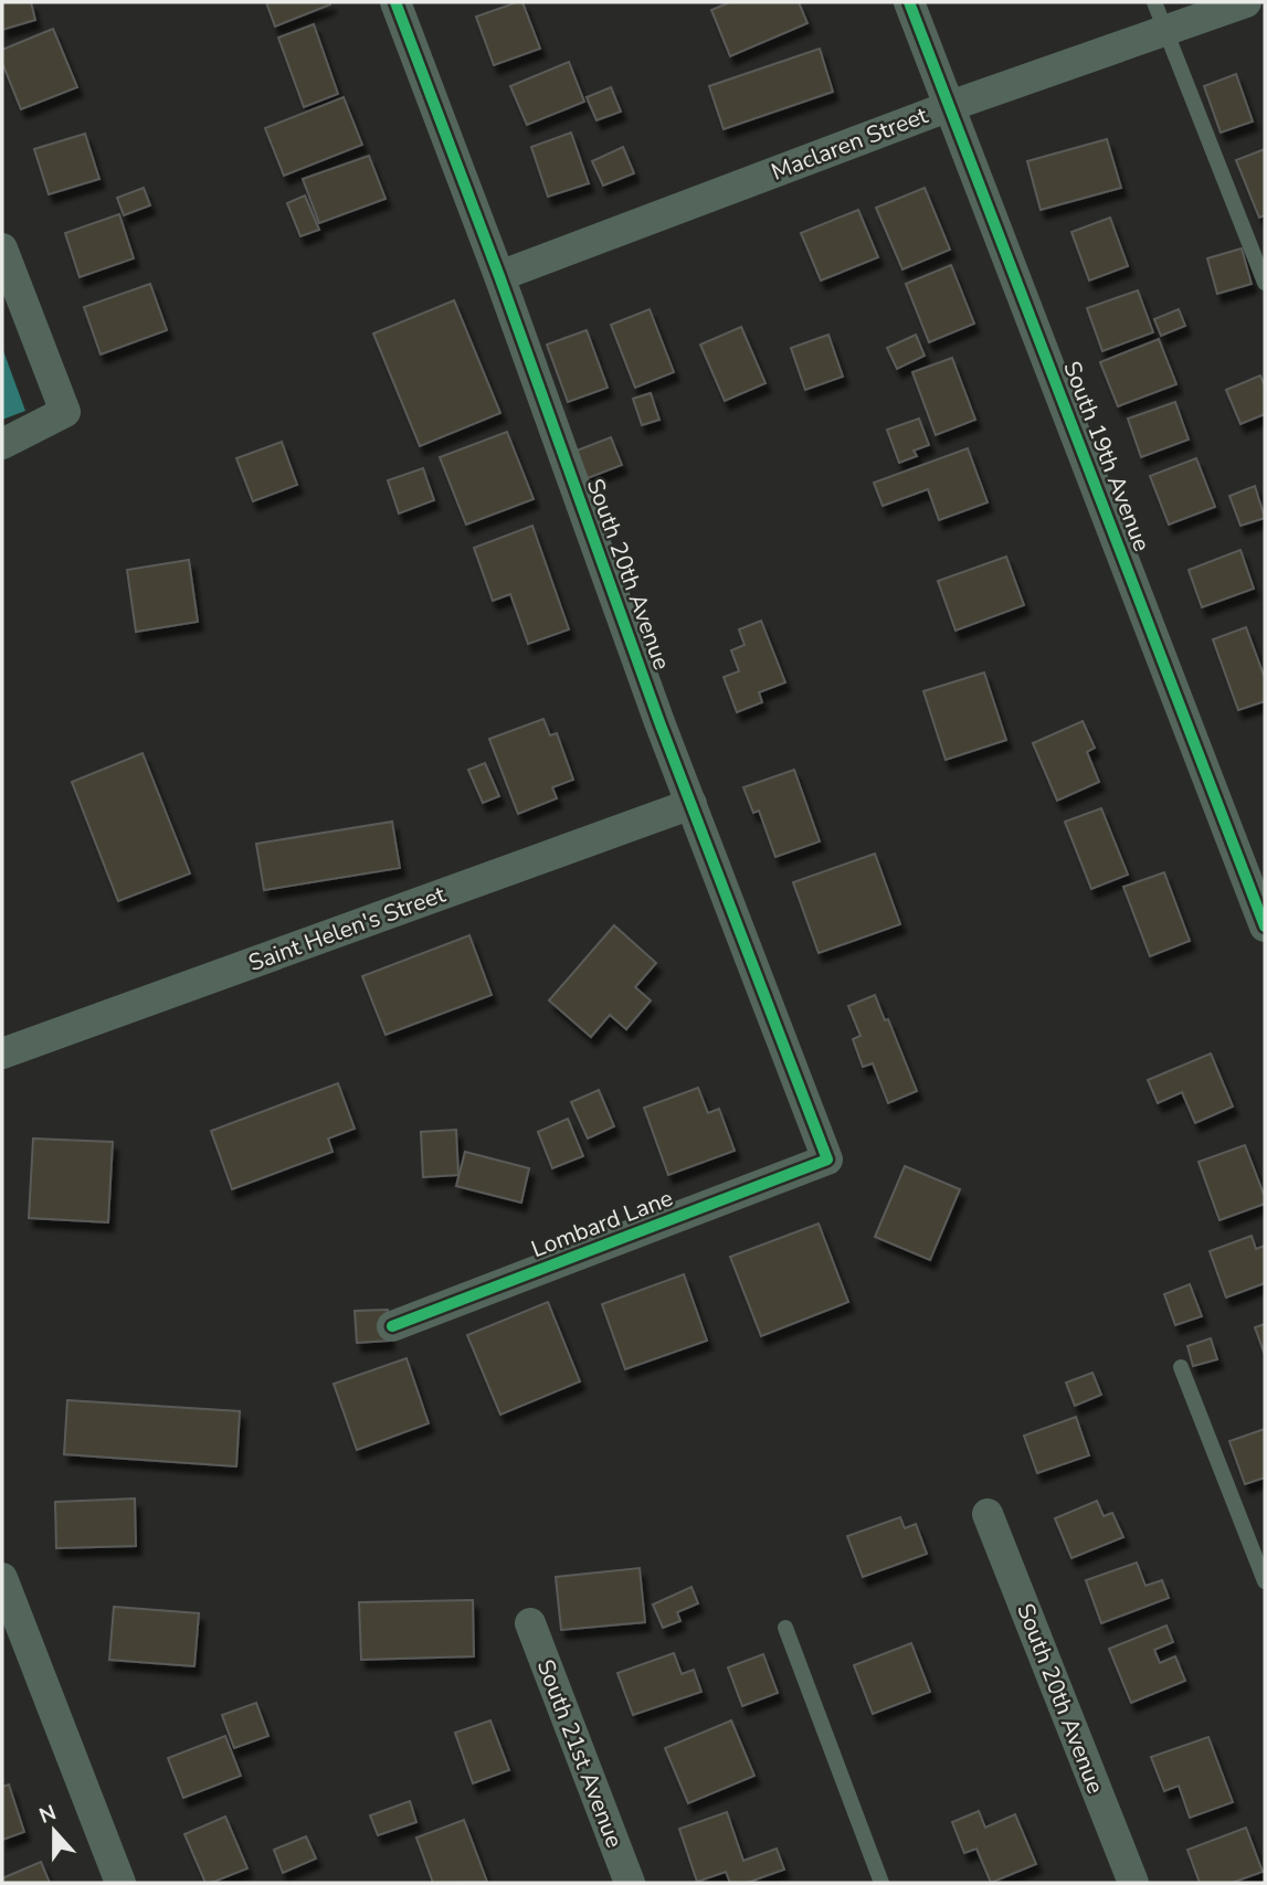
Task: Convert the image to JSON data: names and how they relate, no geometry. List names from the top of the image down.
{
  "streets": {
    "street": [
      "Maclaren Street",
      "South 19th Avenue",
      "South 20th Avenue",
      "Saint Helen's Street",
      "Lombard Lane",
      "South 21st Avenue"
    ]
  },
  "crossings": [
    ["Maclaren Street", "South 19th Avenue"],
    ["Maclaren Street", "South 20th Avenue"],
    ["South 20th Avenue", "Saint Helen's Street"],
    ["South 20th Avenue", "Lombard Lane"]
  ],
  "north": "top"
}
